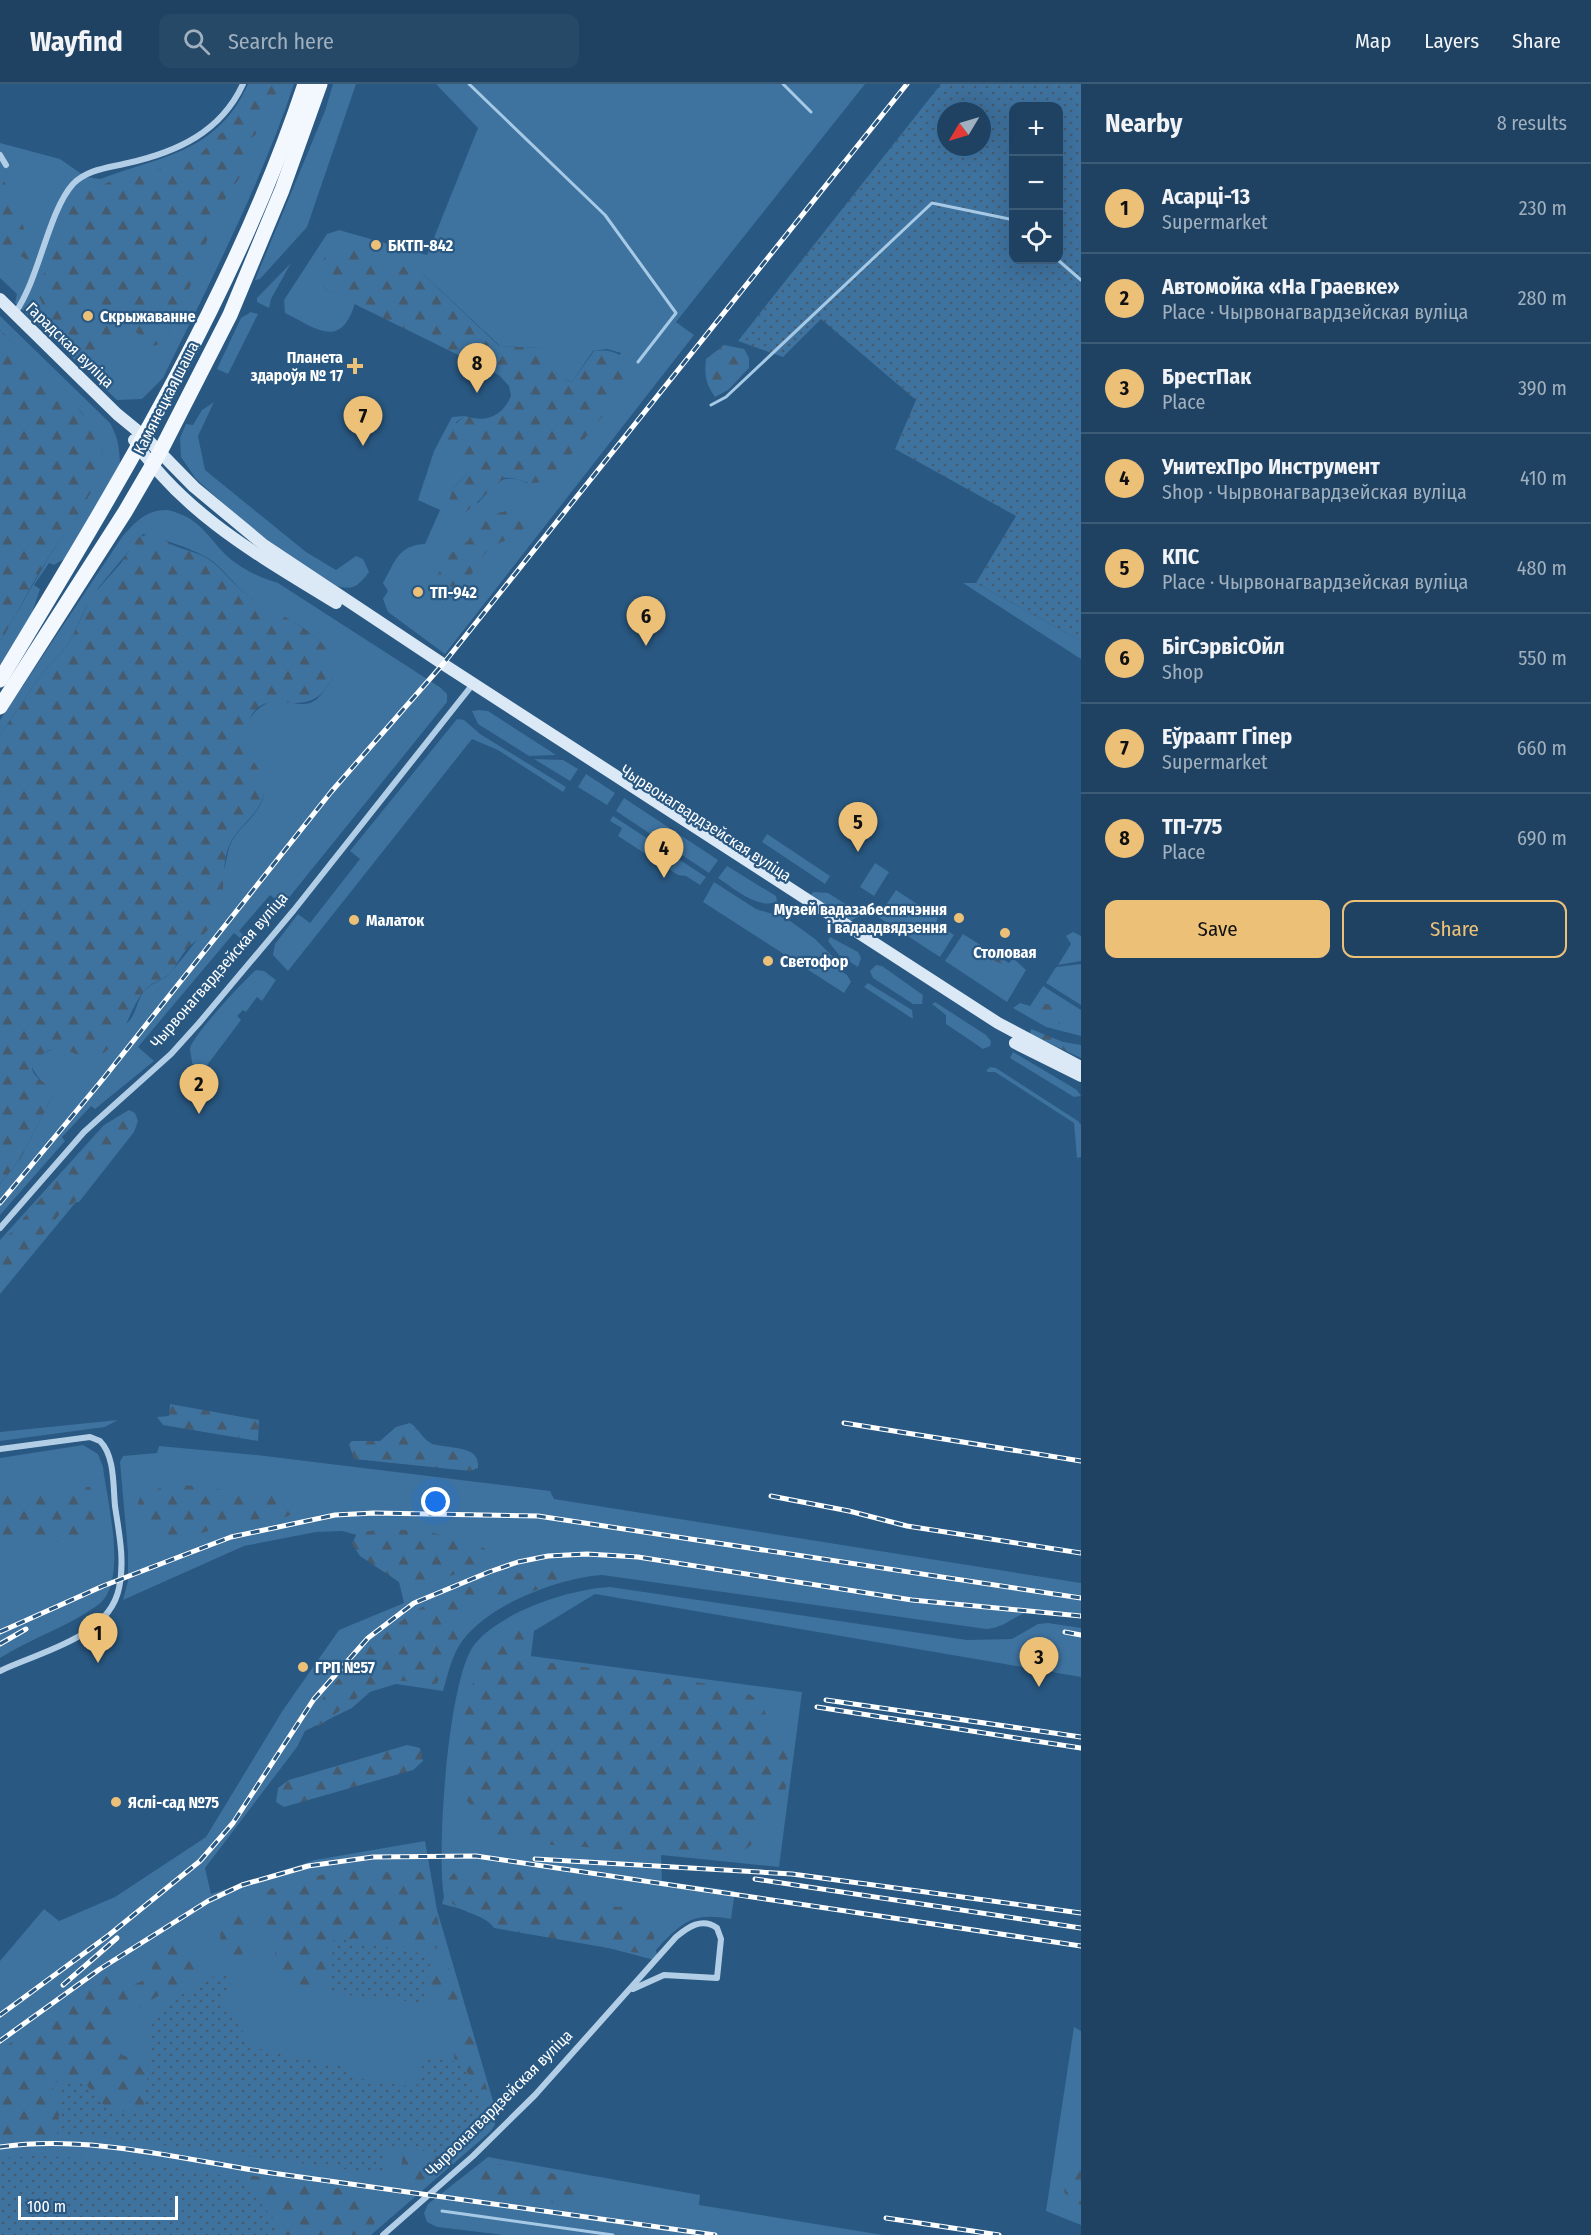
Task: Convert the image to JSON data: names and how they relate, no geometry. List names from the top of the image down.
{
  "streets": {
    "main road": ["Гарадская вуліца", "Камянецкая шаша", "Чырвонагвардзейская вуліца"]
  },
  "crossings": [
    ["Гарадская вуліца", "Камянецкая шаша"],
    ["Гарадская вуліца", "Чырвонагвардзейская вуліца"],
    ["Камянецкая шаша", "Чырвонагвардзейская вуліца"]
  ],
  "places": {
    "other": [
      "БКТП-842",
      "Скрыжаванне",
      "ТП-942",
      "Музей вадазабеспячэння і вадаадвядзення",
      "Малаток",
      "Столовая",
      "Светофор",
      "ГРП №57",
      "Яслі-сад №75"
    ],
    "health": ["Планета здароўя № 17"]
  },
  "scale_bar": "100 m",
  "north": "bottom left",
  "page": {
    "header": "Wayfind",
    "search": "Search here",
    "nav": ["Map", "Layers", "Share"],
    "heading": ["Nearby", "8 results"],
    "map_buttons": ["+", "−"],
    "list": [
      {
        "mark": "1",
        "name": "Асарці-13",
        "note": "Supermarket",
        "value": "230 m"
      },
      {
        "mark": "2",
        "name": "Автомойка «На Граевке»",
        "note": "Place · Чырвонагвардзейская вуліца",
        "value": "280 m"
      },
      {
        "mark": "3",
        "name": "БрестПак",
        "note": "Place",
        "value": "390 m"
      },
      {
        "mark": "4",
        "name": "УнитехПро Инструмент",
        "note": "Shop · Чырвонагвардзейская вуліца",
        "value": "410 m"
      },
      {
        "mark": "5",
        "name": "КПС",
        "note": "Place · Чырвонагвардзейская вуліца",
        "value": "480 m"
      },
      {
        "mark": "6",
        "name": "БігСэрвісОйл",
        "note": "Shop",
        "value": "550 m"
      },
      {
        "mark": "7",
        "name": "Еўраапт Гіпер",
        "note": "Supermarket",
        "value": "660 m"
      },
      {
        "mark": "8",
        "name": "ТП-775",
        "note": "Place",
        "value": "690 m"
      }
    ],
    "pins": [
      "8",
      "7",
      "6",
      "5",
      "4",
      "2",
      "1",
      "3"
    ],
    "buttons": ["Save", "Share"],
    "scale": "100 m"
  }
}
